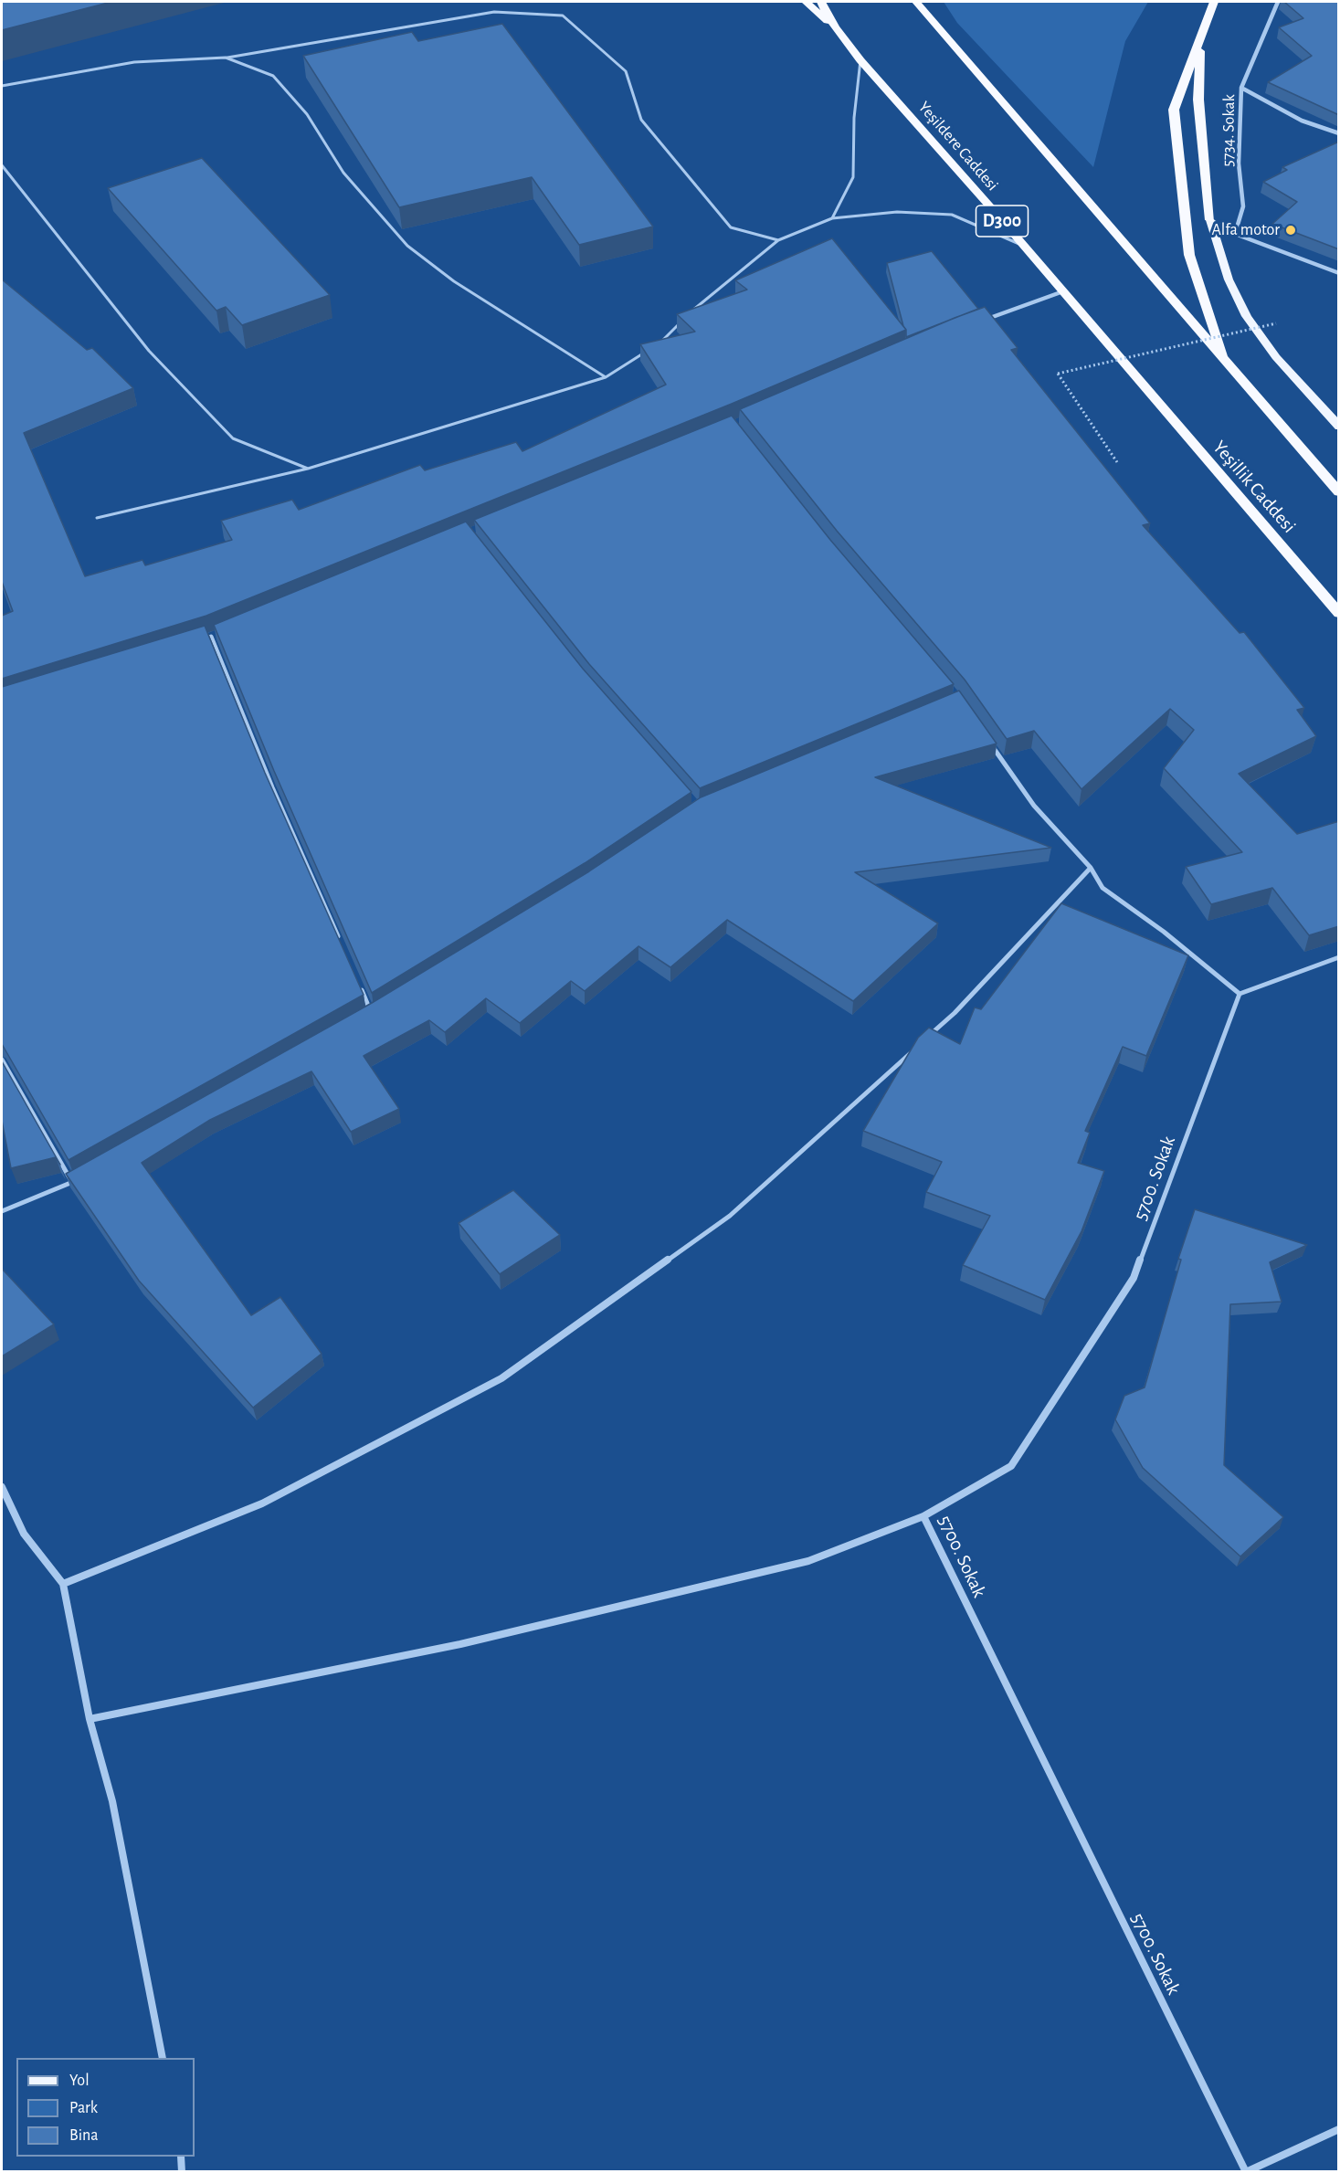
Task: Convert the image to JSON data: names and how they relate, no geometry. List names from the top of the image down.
{
  "streets": {
    "highway": ["Yeşildere Caddesi", "D300", "Yeşillik Caddesi"],
    "street": ["5734. Sokak", "5700. Sokak"]
  },
  "crossings": [
    ["Yeşildere Caddesi", "Yeşillik Caddesi"]
  ],
  "places": ["Alfa motor"],
  "legend": ["Yol", "Park", "Bina"]
}
